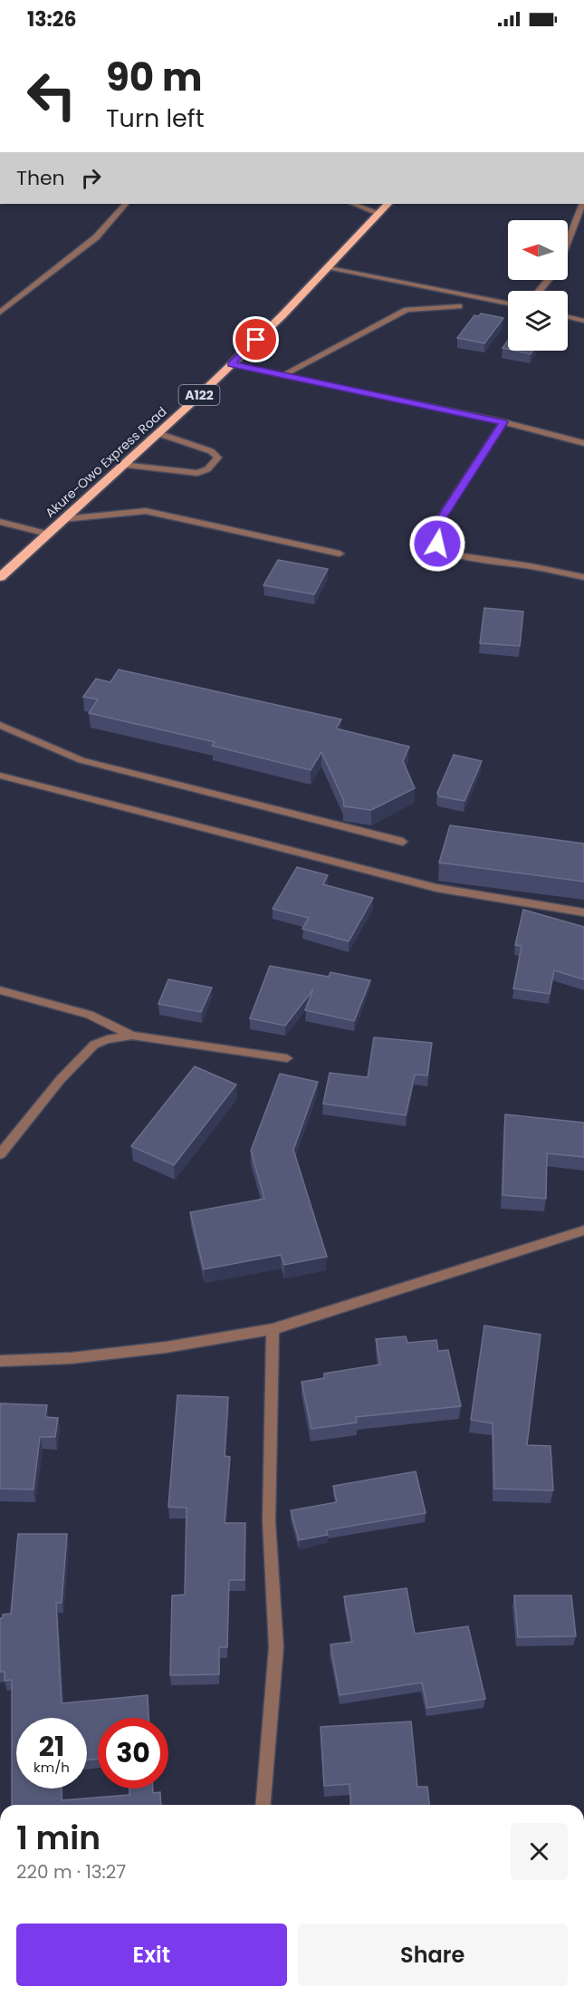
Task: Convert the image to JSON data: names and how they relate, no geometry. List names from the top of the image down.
{
  "streets": {
    "highway": ["A122", "Akure-Owo Express Road"]
  },
  "north": "left",
  "page": {
    "status": "13:26",
    "turn": ["90 m", "Turn left"],
    "then": "Then",
    "speed": "21 km/h",
    "limit": "30",
    "heading": ["1 min", "220 m · 13:27"],
    "buttons": ["Exit", "Share"]
  }
}
